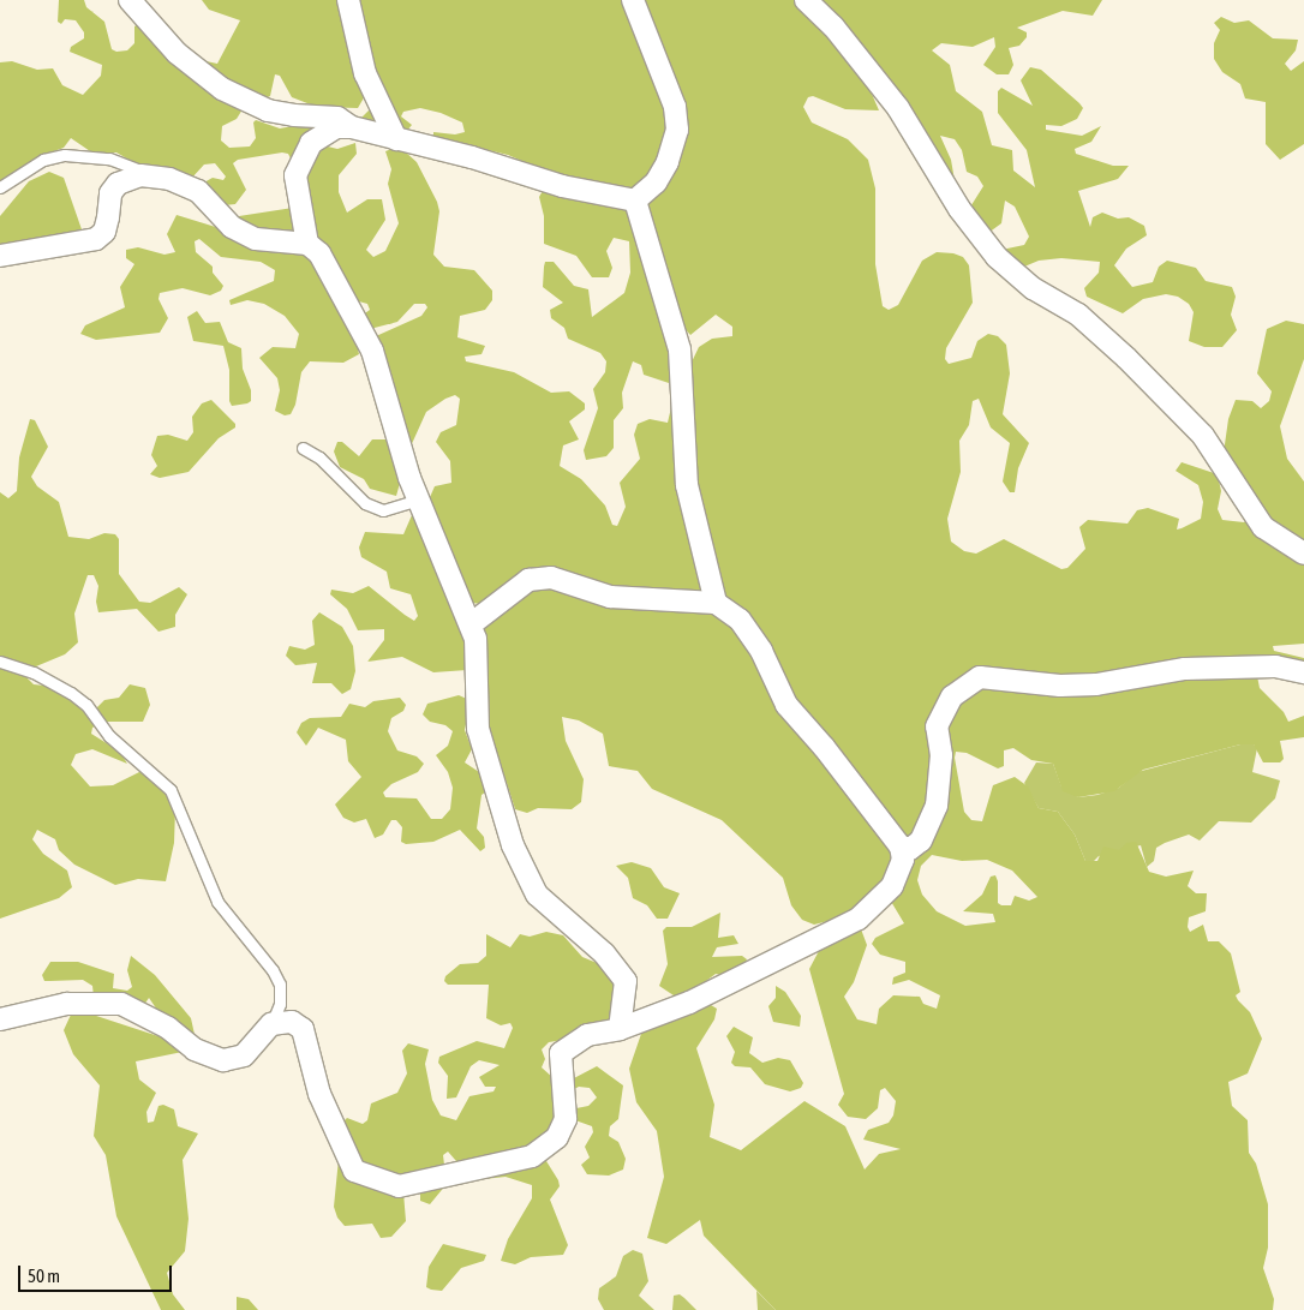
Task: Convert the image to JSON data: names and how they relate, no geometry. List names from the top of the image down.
{
  "scale_bar": "50 m"
}
